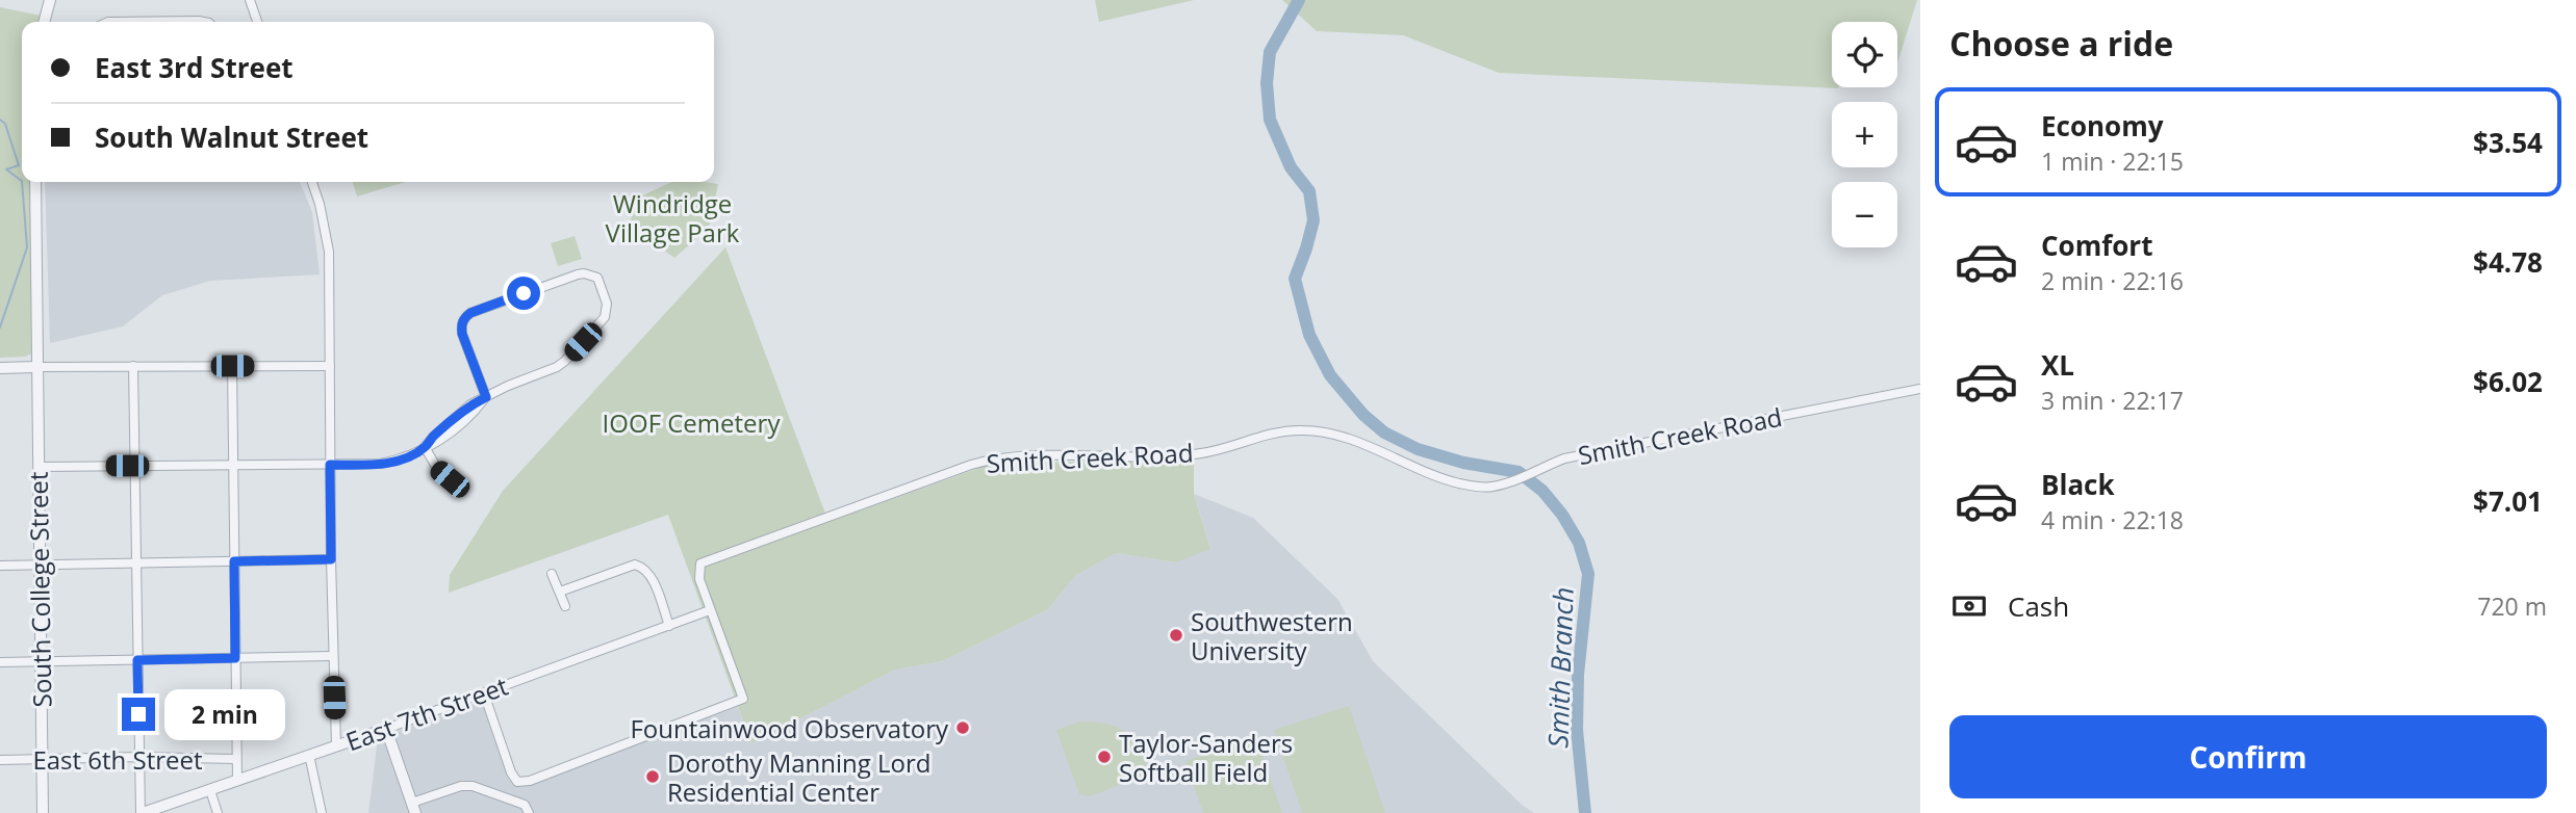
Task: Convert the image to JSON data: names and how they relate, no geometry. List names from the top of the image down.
{
  "streets": {
    "street": [
      "Smith Creek Road",
      "South College Street",
      "East 7th Street",
      "East 6th Street"
    ]
  },
  "crossings": [
    ["Smith Creek Road", "East 7th Street"],
    ["South College Street", "East 6th Street"]
  ],
  "water": ["Smith Branch"],
  "parks": ["Windridge Village Park", "IOOF Cemetery"],
  "places": [
    "Southwestern University",
    "Fountainwood Observatory",
    "Taylor-Sanders Softball Field",
    "Dorothy Manning Lord Residential Center"
  ],
  "page": {
    "heading": "Choose a ride",
    "map_buttons": ["+", "−"],
    "banner": ["East 3rd Street", "South Walnut Street"],
    "list": [
      {
        "name": "Economy",
        "note": "1 min · 22:15",
        "value": "$3.54"
      },
      {
        "name": "Comfort",
        "note": "2 min · 22:16",
        "value": "$4.78"
      },
      {
        "name": "XL",
        "note": "3 min · 22:17",
        "value": "$6.02"
      },
      {
        "name": "Black",
        "note": "4 min · 22:18",
        "value": "$7.01"
      }
    ],
    "pay": ["Cash", "720 m"],
    "bubble": "2 min",
    "buttons": "Confirm"
  }
}
